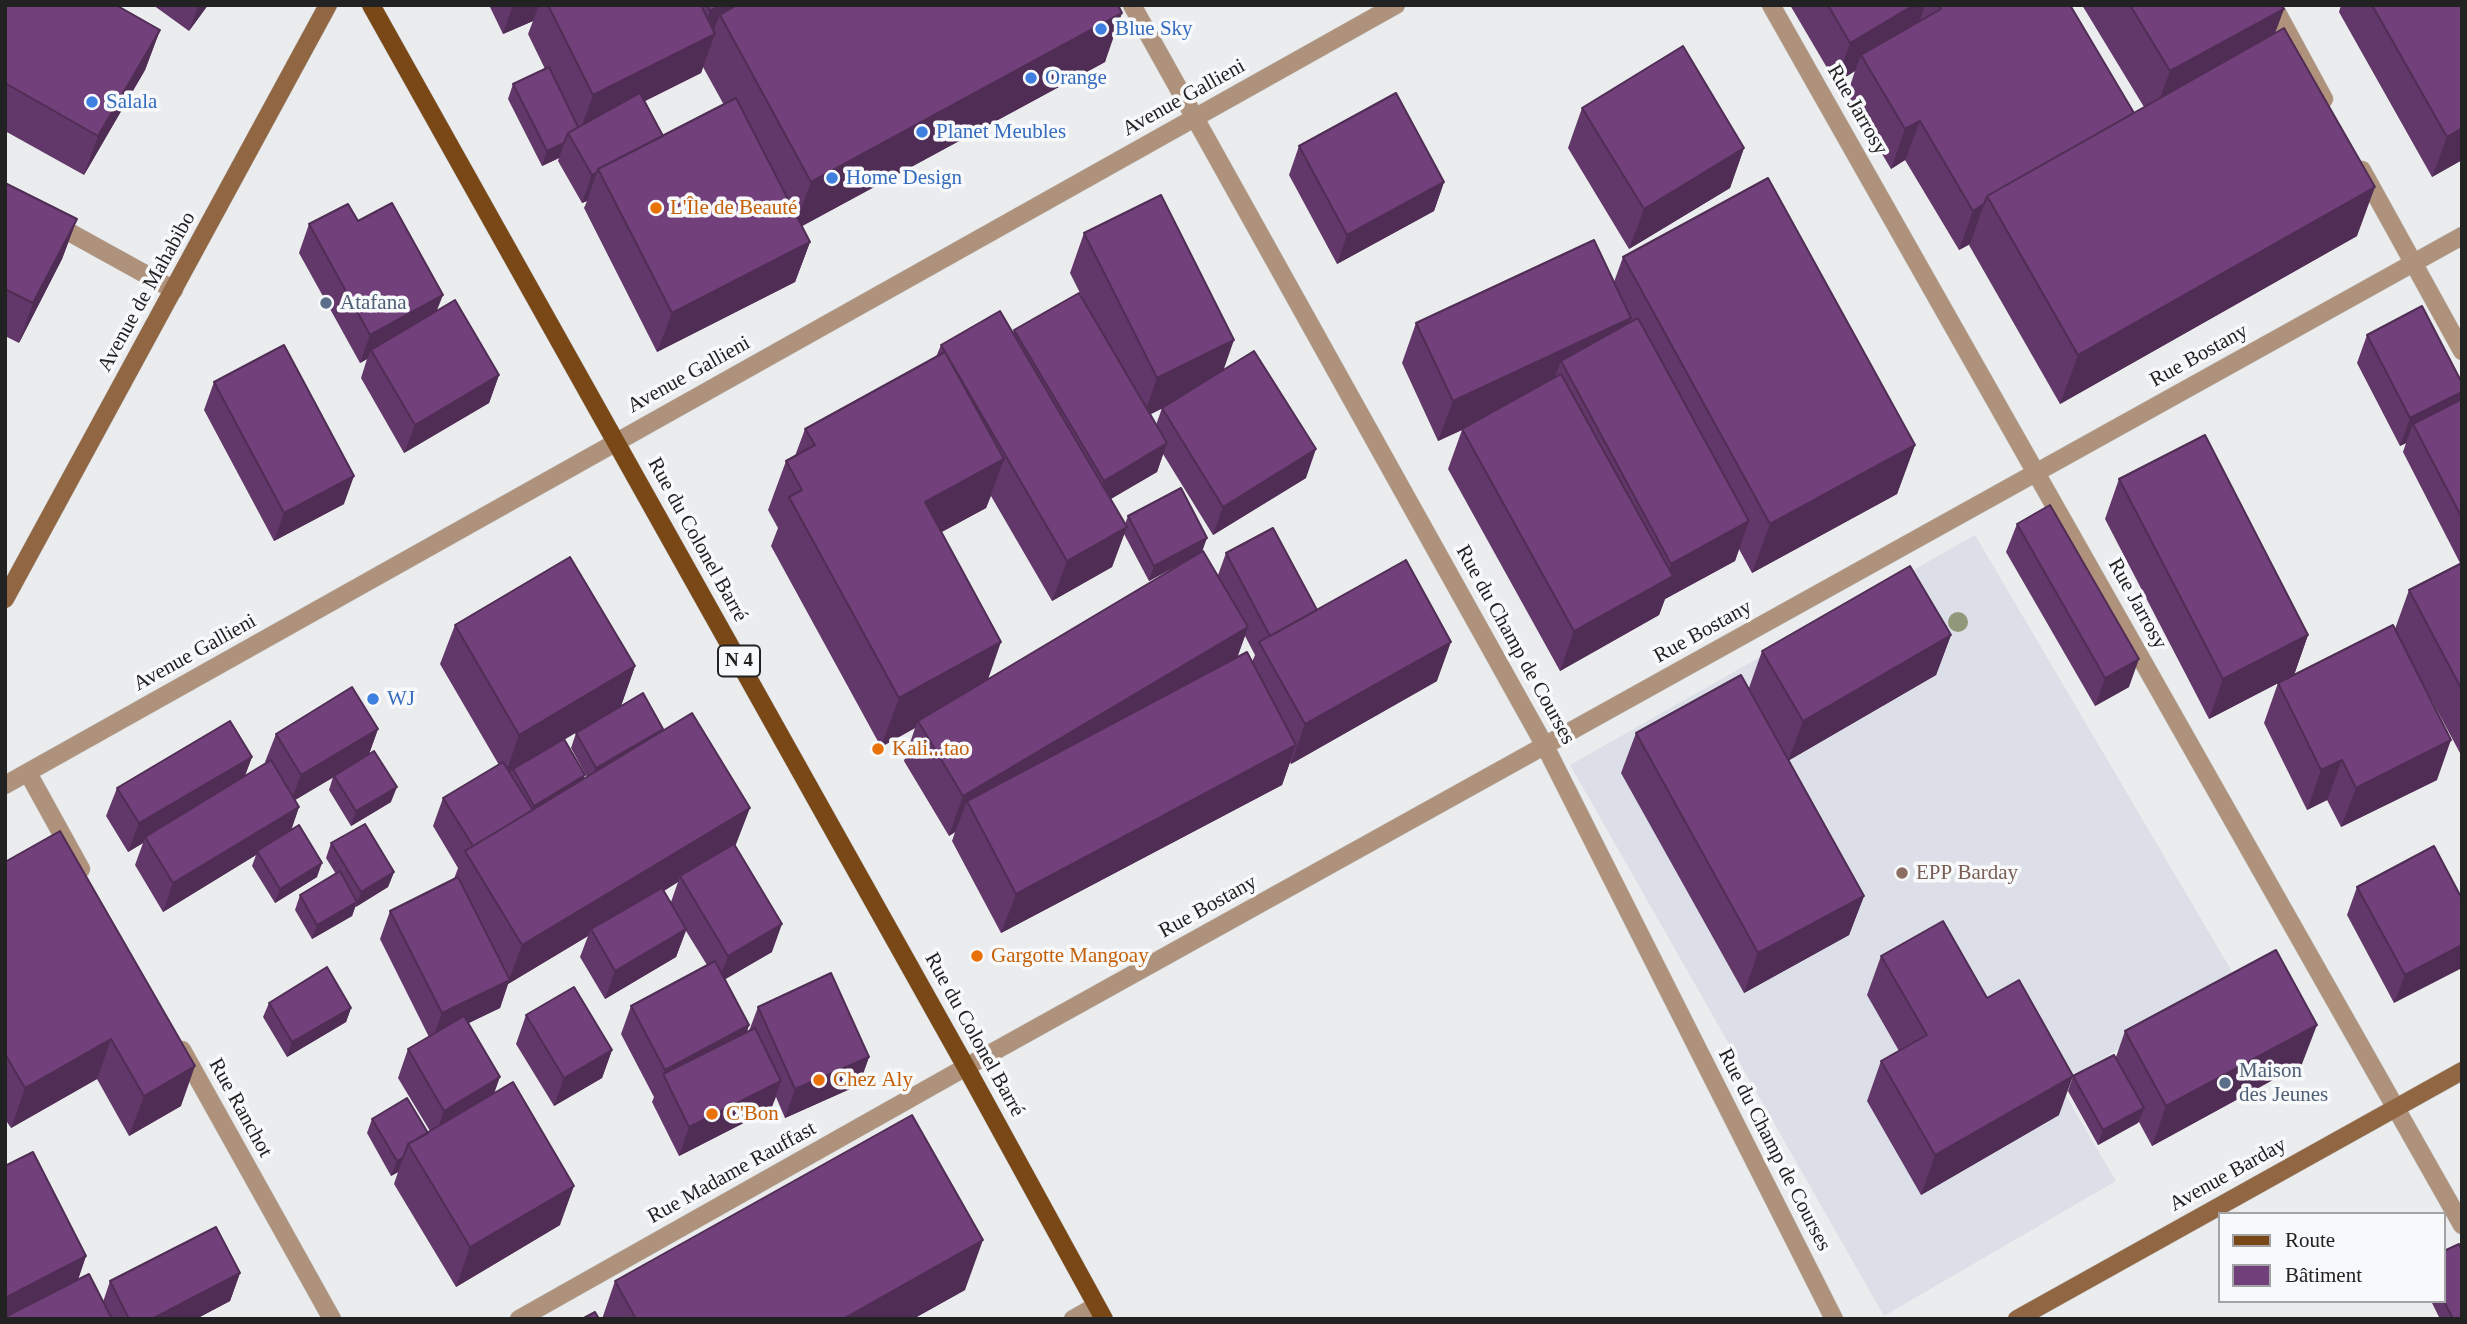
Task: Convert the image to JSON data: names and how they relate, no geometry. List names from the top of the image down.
{
  "streets": {
    "main road": [
      "Avenue de Mahabibo",
      "Rue du Colonel Barré",
      "N 4",
      "Avenue Barday"
    ],
    "street": [
      "Avenue Gallieni",
      "Rue Jarrosy",
      "Rue Bostany",
      "Rue du Champ de Courses",
      "Rue Ranchot",
      "Rue Madame Rauffast"
    ]
  },
  "crossings": [
    ["Avenue Gallieni", "Rue du Colonel Barré"],
    ["Avenue Gallieni", "Rue du Champ de Courses"],
    ["Rue Jarrosy", "Rue Bostany"],
    ["Rue Jarrosy", "Avenue Barday"],
    ["Rue Bostany", "Rue du Colonel Barré"],
    ["Rue Bostany", "Rue du Champ de Courses"],
    ["Rue Bostany", "Rue Madame Rauffast"],
    ["Rue du Colonel Barré", "Rue Madame Rauffast"]
  ],
  "places": [
    "Blue Sky",
    "Orange",
    "Salala",
    "Planet Meubles",
    "Home Design",
    "L'Île de Beauté",
    "Atafana",
    "WJ",
    "Kali...tao",
    "EPP Barday",
    "Gargotte Mangoay",
    "Chez Aly",
    "Maison des Jeunes",
    "C'Bon"
  ],
  "legend": ["Route", "Bâtiment"]
}
